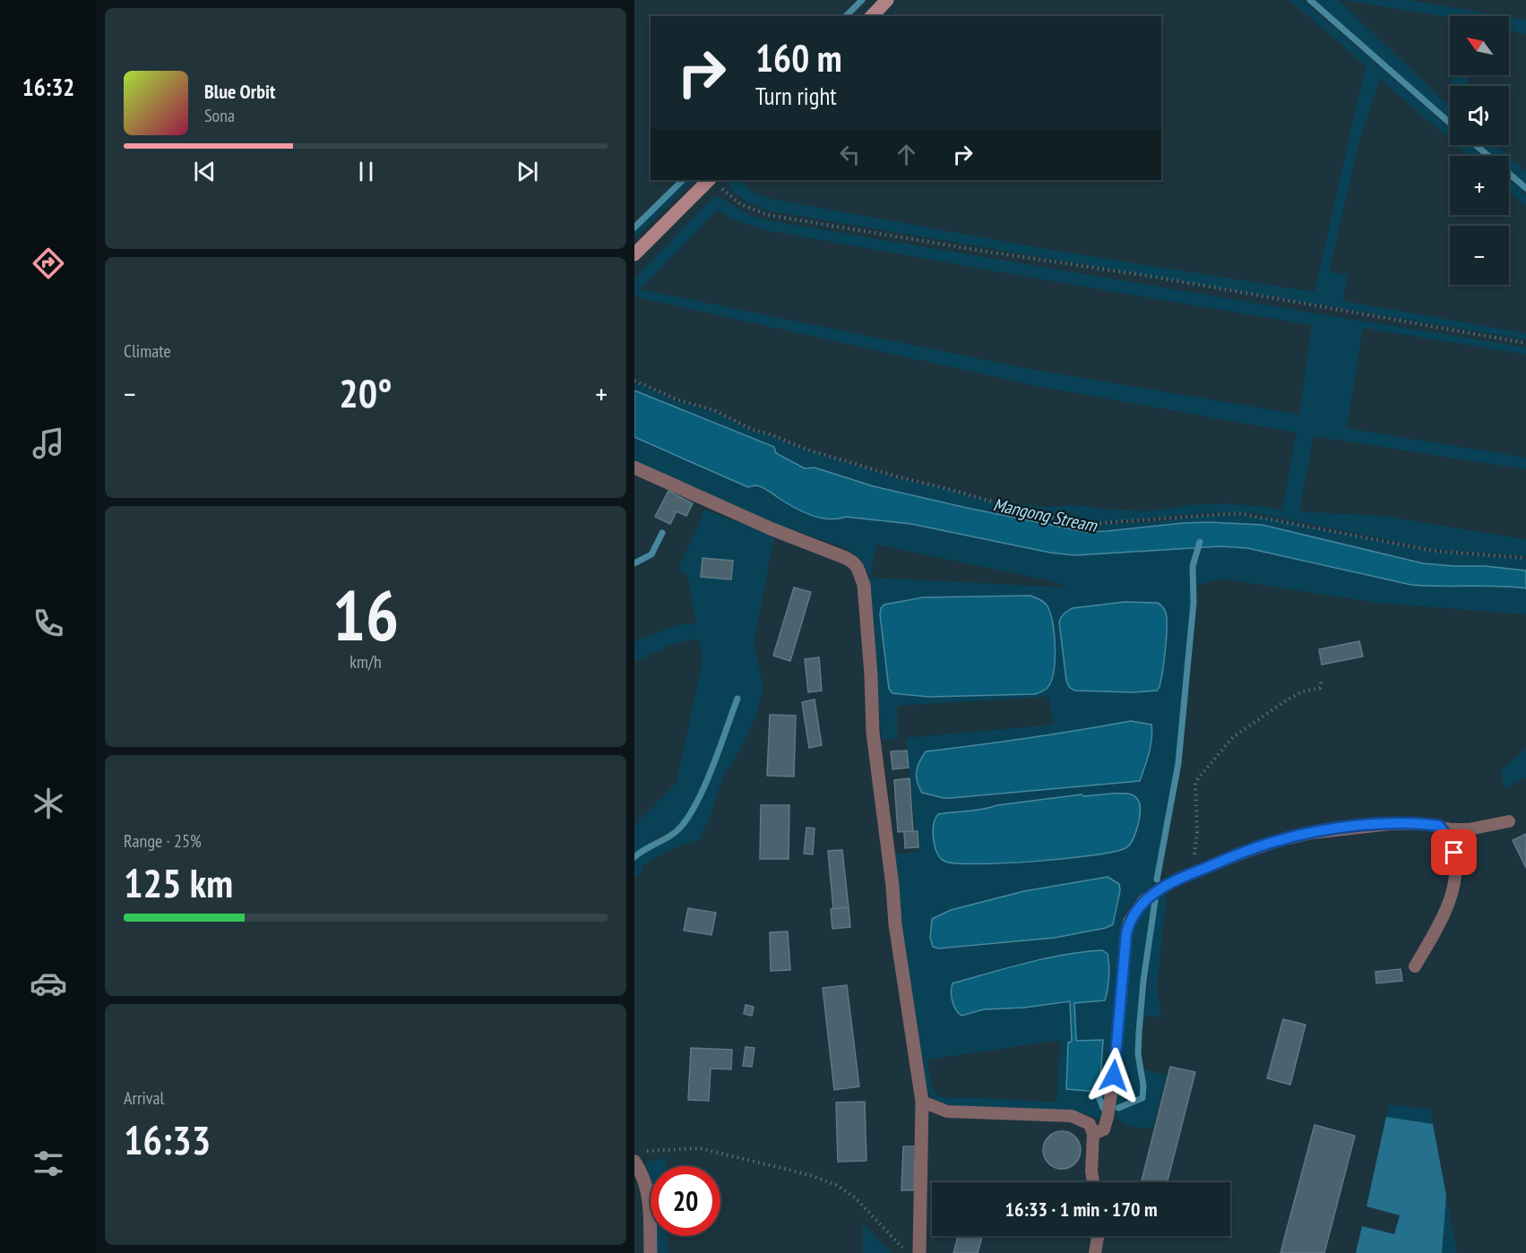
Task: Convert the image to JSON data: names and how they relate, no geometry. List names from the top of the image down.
{
  "water": ["Mangong Stream"],
  "north": "top left",
  "page": {
    "tabs": "16:32",
    "map_buttons": ["+", "−"],
    "turn": ["160 m", "Turn right"],
    "song": ["Blue Orbit", "Sona"],
    "tile": [
      "Climate",
      ["16", "km/h"],
      ["Range · 25%", "125 km"],
      ["Arrival", "16:33"]
    ],
    "heat": ["−", "20°", "+"],
    "limit": "20",
    "trip": "16:33 · 1 min · 170 m"
  }
}
